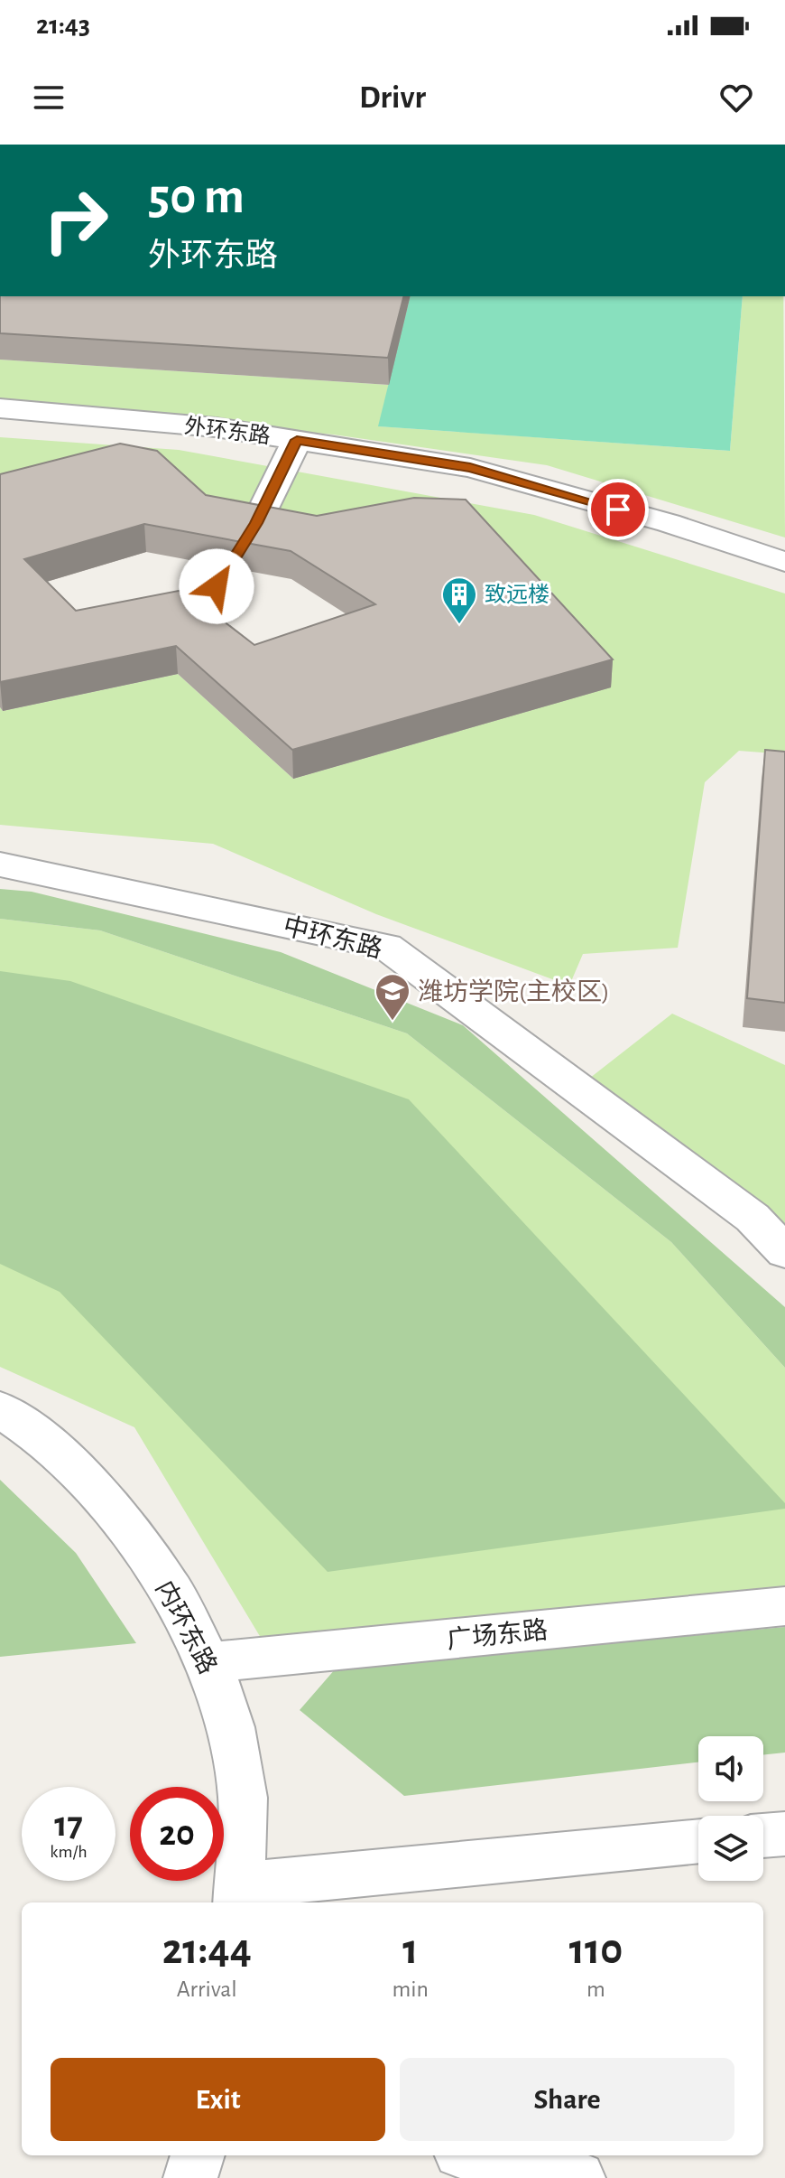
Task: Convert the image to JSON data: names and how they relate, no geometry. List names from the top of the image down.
{
  "streets": {
    "street": [
      "外环东路",
      "中环东路",
      "内环东路",
      "广场东路"
    ]
  },
  "crossings": [
    ["内环东路", "广场东路"]
  ],
  "places": {
    "building": ["致远楼"],
    "school or university": ["潍坊学院(主校区)"]
  },
  "page": {
    "status": "21:43",
    "header": "Drivr",
    "turn": ["50 m", "外环东路"],
    "speed": "17 km/h",
    "limit": "20",
    "eta": [
      "21:44",
      "Arrival",
      "1",
      "min",
      "110",
      "m"
    ],
    "buttons": ["Exit", "Share"]
  }
}
